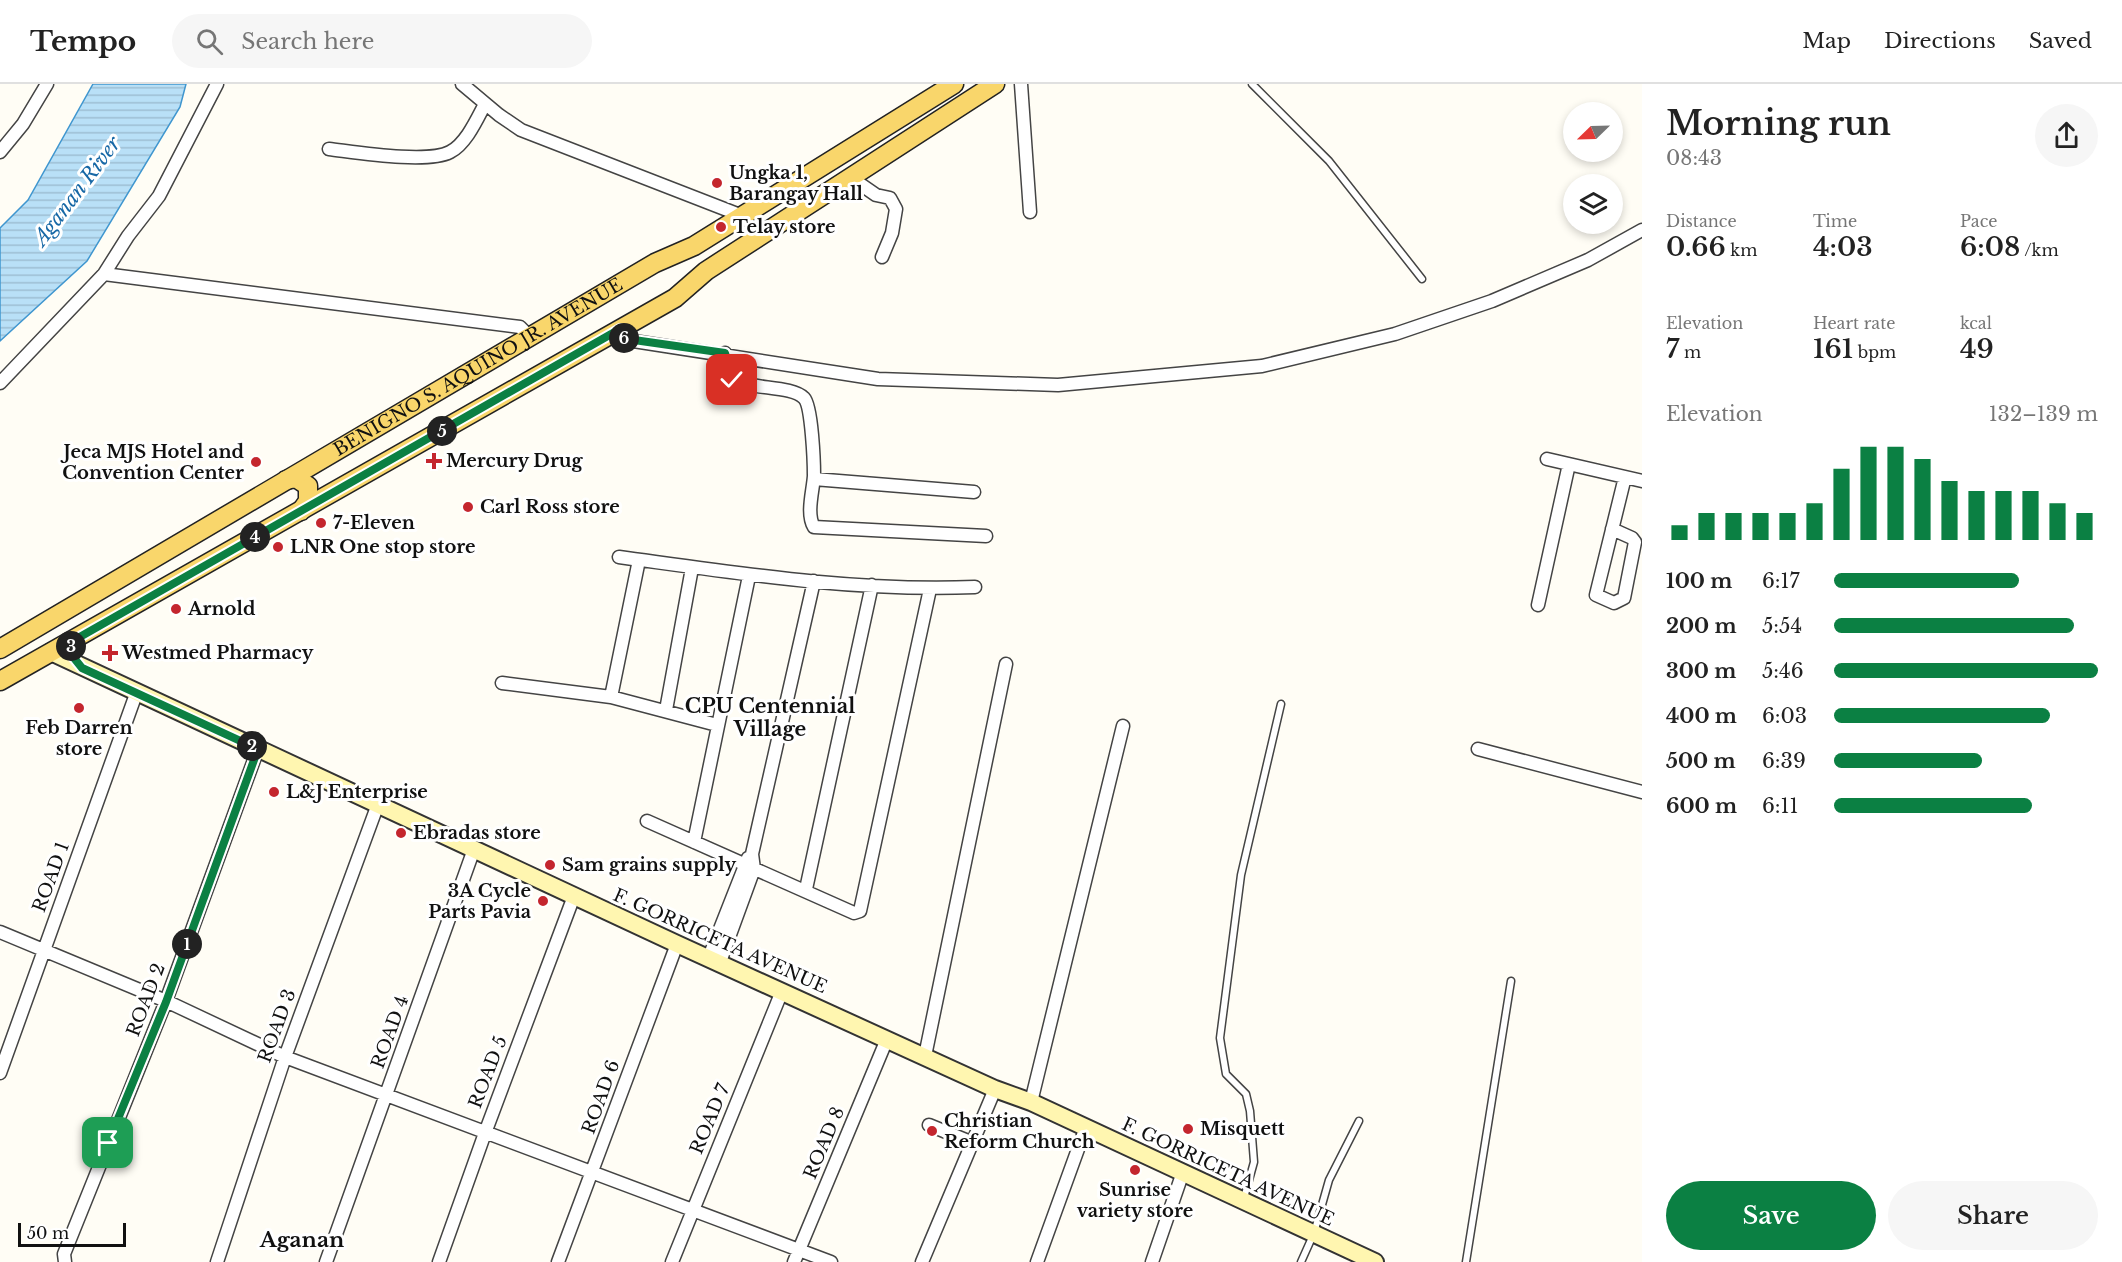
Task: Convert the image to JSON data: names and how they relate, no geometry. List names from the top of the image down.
{
  "streets": {
    "main road": ["BENIGNO S. AQUINO JR. AVENUE", "F. GORRICETA AVENUE"],
    "street": [
      "ROAD 1",
      "ROAD 2",
      "ROAD 3",
      "ROAD 4",
      "ROAD 5",
      "ROAD 6",
      "ROAD 7",
      "ROAD 8"
    ]
  },
  "crossings": [
    ["BENIGNO S. AQUINO JR. AVENUE", "F. GORRICETA AVENUE"],
    ["ROAD 1", "F. GORRICETA AVENUE"],
    ["F. GORRICETA AVENUE", "ROAD 2"],
    ["F. GORRICETA AVENUE", "ROAD 3"],
    ["F. GORRICETA AVENUE", "ROAD 4"],
    ["F. GORRICETA AVENUE", "ROAD 5"],
    ["F. GORRICETA AVENUE", "ROAD 6"],
    ["F. GORRICETA AVENUE", "ROAD 7"],
    ["F. GORRICETA AVENUE", "ROAD 8"]
  ],
  "districts": ["CPU Centennial Village", "Aganan"],
  "water": ["Aganan River"],
  "places": {
    "other": [
      "Ungka 1, Barangay Hall",
      "Telay store",
      "Jeca MJS Hotel and Convention Center",
      "Carl Ross store",
      "7-Eleven",
      "LNR One stop store",
      "Arnold",
      "Feb Darren store",
      "L&J Enterprise",
      "Ebradas store",
      "Sam grains supply",
      "3A Cycle Parts Pavia",
      "Misquett",
      "Christian Reform Church",
      "Sunrise variety store"
    ],
    "health": ["Mercury Drug", "Westmed Pharmacy"]
  },
  "scale_bar": "50 m",
  "north": "bottom left",
  "page": {
    "header": "Tempo",
    "search": "Search here",
    "nav": ["Map", "Directions", "Saved"],
    "heading": ["Morning run", "08:43"],
    "stats": [
      ["Distance", "0.66 km"],
      ["Time", "4:03"],
      ["Pace", "6:08 /km"],
      ["Elevation", "7 m"],
      ["Heart rate", "161 bpm"],
      ["kcal", "49"]
    ],
    "pins": [
      "6",
      "5",
      "4",
      "3",
      "2",
      "1"
    ],
    "chart": ["Elevation", "132–139 m"],
    "list": [
      {
        "name": "100 m",
        "note": "6:17"
      },
      {
        "name": "200 m",
        "note": "5:54"
      },
      {
        "name": "300 m",
        "note": "5:46"
      },
      {
        "name": "400 m",
        "note": "6:03"
      },
      {
        "name": "500 m",
        "note": "6:39"
      },
      {
        "name": "600 m",
        "note": "6:11"
      }
    ],
    "buttons": ["Save", "Share"],
    "scale": "50 m"
  }
}
